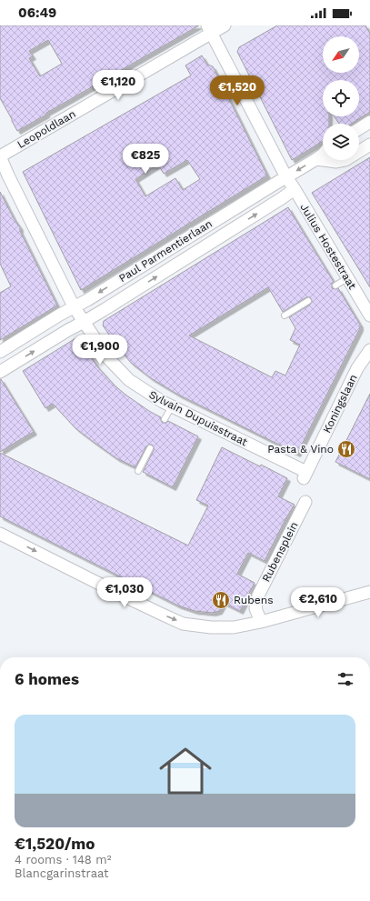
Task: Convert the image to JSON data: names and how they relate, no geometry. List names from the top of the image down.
{
  "streets": {
    "street": [
      "Leopoldlaan",
      "Julius Hostestraat",
      "Paul Parmentierlaan",
      "Koningslaan",
      "Sylvain Dupuisstraat",
      "Rubensplein"
    ]
  },
  "crossings": [
    ["Leopoldlaan", "Julius Hostestraat"],
    ["Leopoldlaan", "Sylvain Dupuisstraat"],
    ["Julius Hostestraat", "Paul Parmentierlaan"],
    ["Paul Parmentierlaan", "Sylvain Dupuisstraat"],
    ["Koningslaan", "Sylvain Dupuisstraat"]
  ],
  "places": {
    "restaurant": ["Pasta & Vino", "Rubens"]
  },
  "north": "bottom left",
  "page": {
    "status": "06:49",
    "price": [
      "€1,120",
      "€1,520",
      "€825",
      "€1,900",
      "€1,030",
      "€2,610"
    ],
    "heading": "6 homes",
    "list": [
      {
        "name": "€1,520/mo",
        "note": "4 rooms · 148 m² · Blancgarinstraat"
      }
    ]
  }
}
